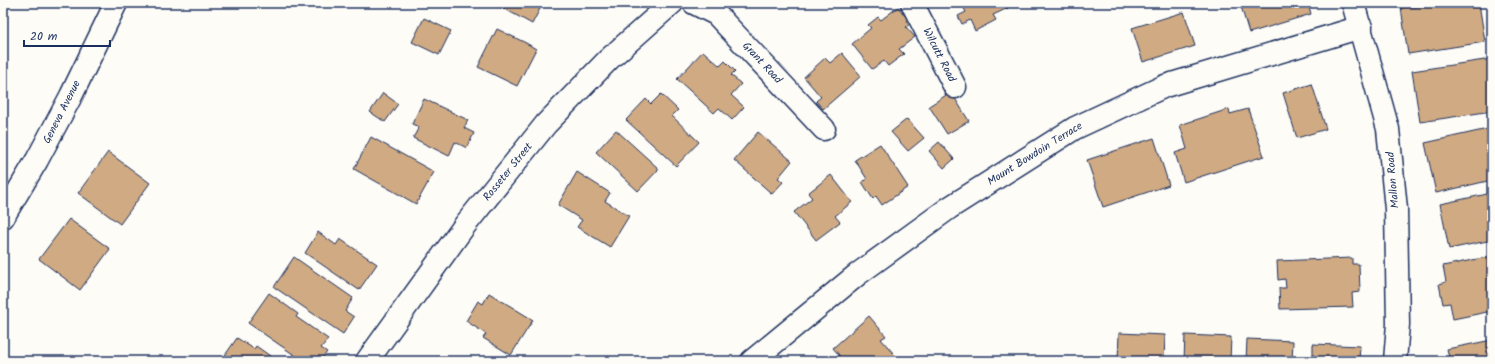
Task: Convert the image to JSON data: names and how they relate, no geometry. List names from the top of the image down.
{
  "streets": {
    "street": [
      "Wilcutt Road",
      "Grant Road",
      "Geneva Avenue",
      "Mount Bowdoin Terrace",
      "Rosseter Street",
      "Mallon Road"
    ]
  },
  "crossings": [
    ["Mount Bowdoin Terrace", "Mallon Road"]
  ],
  "scale_bar": "20 m"
}
